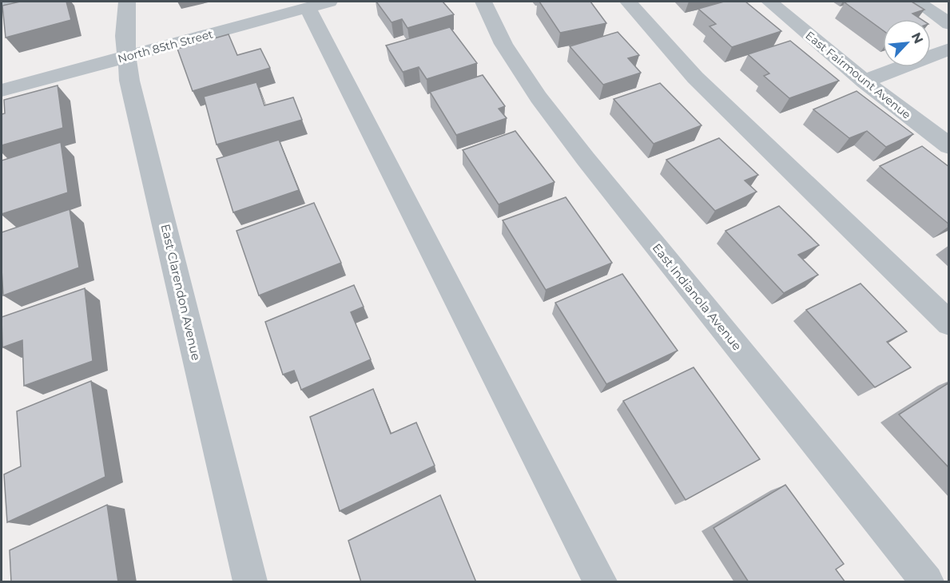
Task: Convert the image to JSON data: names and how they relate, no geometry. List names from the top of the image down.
{
  "streets": {
    "street": [
      "North 85th Street",
      "East Fairmount Avenue",
      "East Clarendon Avenue",
      "East Indianola Avenue"
    ]
  },
  "crossings": [
    ["North 85th Street", "East Clarendon Avenue"]
  ],
  "north": "top right"
}
